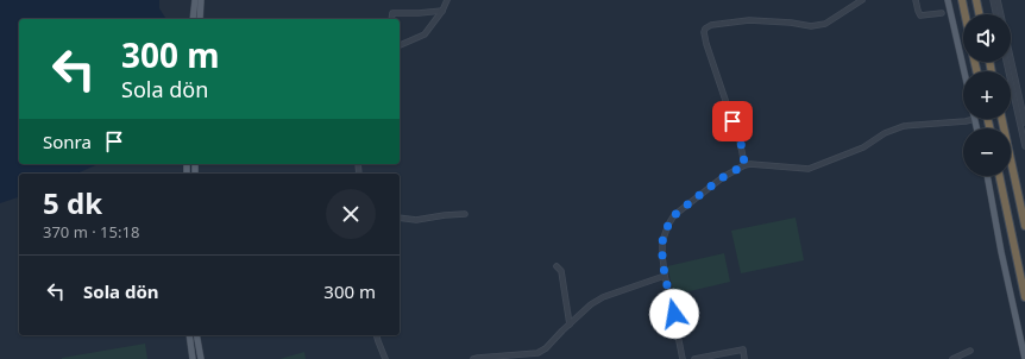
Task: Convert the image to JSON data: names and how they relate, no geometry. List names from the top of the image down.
{
  "page": {
    "map_buttons": ["+", "−"],
    "turn": ["300 m", "Sola dön"],
    "then": "Sonra",
    "heading": ["5 dk", "370 m · 15:18"],
    "list": [
      {
        "name": "Sola dön",
        "value": "300 m"
      }
    ]
  }
}
